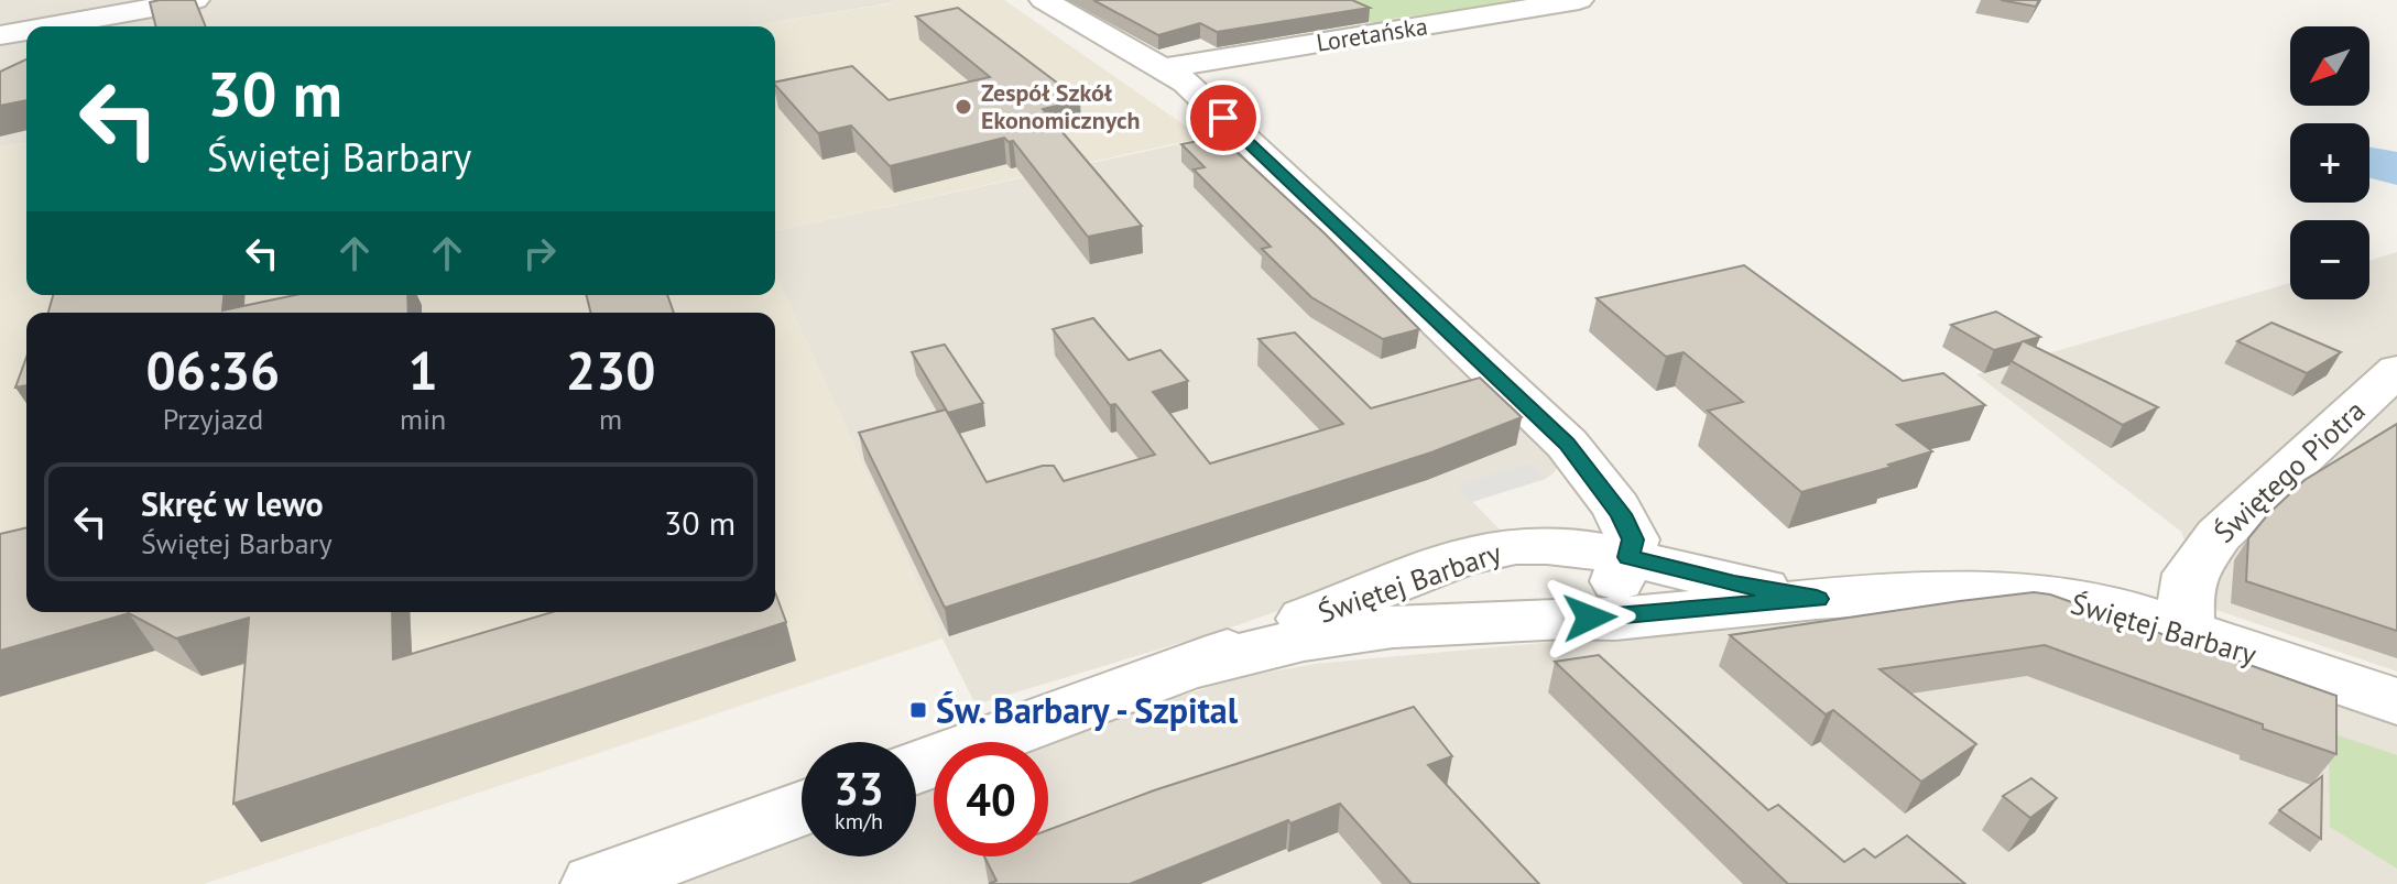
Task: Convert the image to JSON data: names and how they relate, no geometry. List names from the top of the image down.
{
  "streets": {
    "street": ["Loretańska", "Świętego Piotra", "Świętej Barbary"]
  },
  "crossings": [
    ["Świętego Piotra", "Świętej Barbary"]
  ],
  "places": {
    "other": ["Zespół Szkół Ekonomicznych"],
    "transit": ["Św. Barbary - Szpital"]
  },
  "north": "bottom left",
  "page": {
    "map_buttons": ["+", "−"],
    "turn": ["30 m", "Świętej Barbary"],
    "eta": [
      "06:36",
      "Przyjazd",
      "1",
      "min",
      "230",
      "m"
    ],
    "list": [
      {
        "name": "Skręć w lewo",
        "note": "Świętej Barbary",
        "value": "30 m"
      }
    ],
    "speed": "33 km/h",
    "limit": "40"
  }
}
